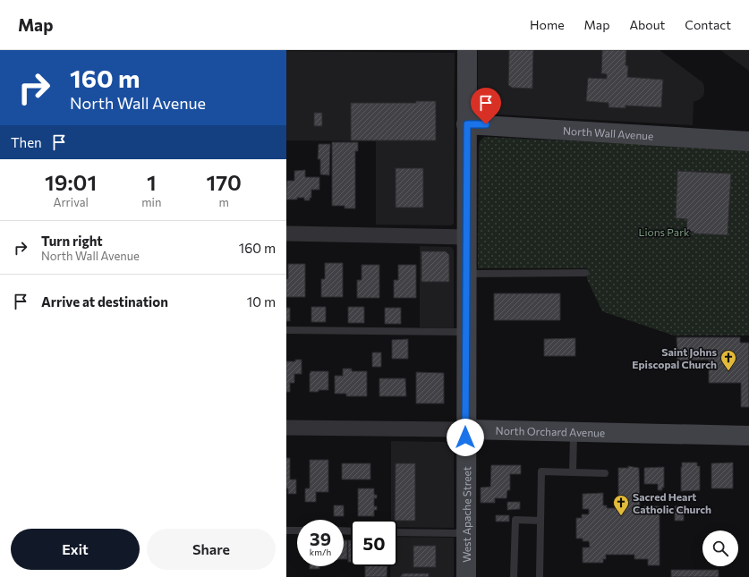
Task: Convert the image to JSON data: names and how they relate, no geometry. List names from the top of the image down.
{
  "streets": {
    "street": ["North Wall Avenue", "North Orchard Avenue", "West Apache Street"]
  },
  "crossings": [
    ["North Wall Avenue", "West Apache Street"],
    ["North Orchard Avenue", "West Apache Street"]
  ],
  "parks": ["Lions Park"],
  "places": {
    "church": ["Saint Johns Episcopal Church", "Sacred Heart Catholic Church"]
  },
  "page": {
    "header": "Map",
    "nav": [
      "Home",
      "Map",
      "About",
      "Contact"
    ],
    "turn": ["160 m", "North Wall Avenue"],
    "then": "Then",
    "eta": [
      "19:01",
      "Arrival",
      "1",
      "min",
      "170",
      "m"
    ],
    "list": [
      {
        "name": "Turn right",
        "note": "North Wall Avenue",
        "value": "160 m"
      },
      {
        "name": "Arrive at destination",
        "value": "10 m"
      }
    ],
    "speed": "39 km/h",
    "limit": "50",
    "buttons": ["Exit", "Share"]
  }
}
